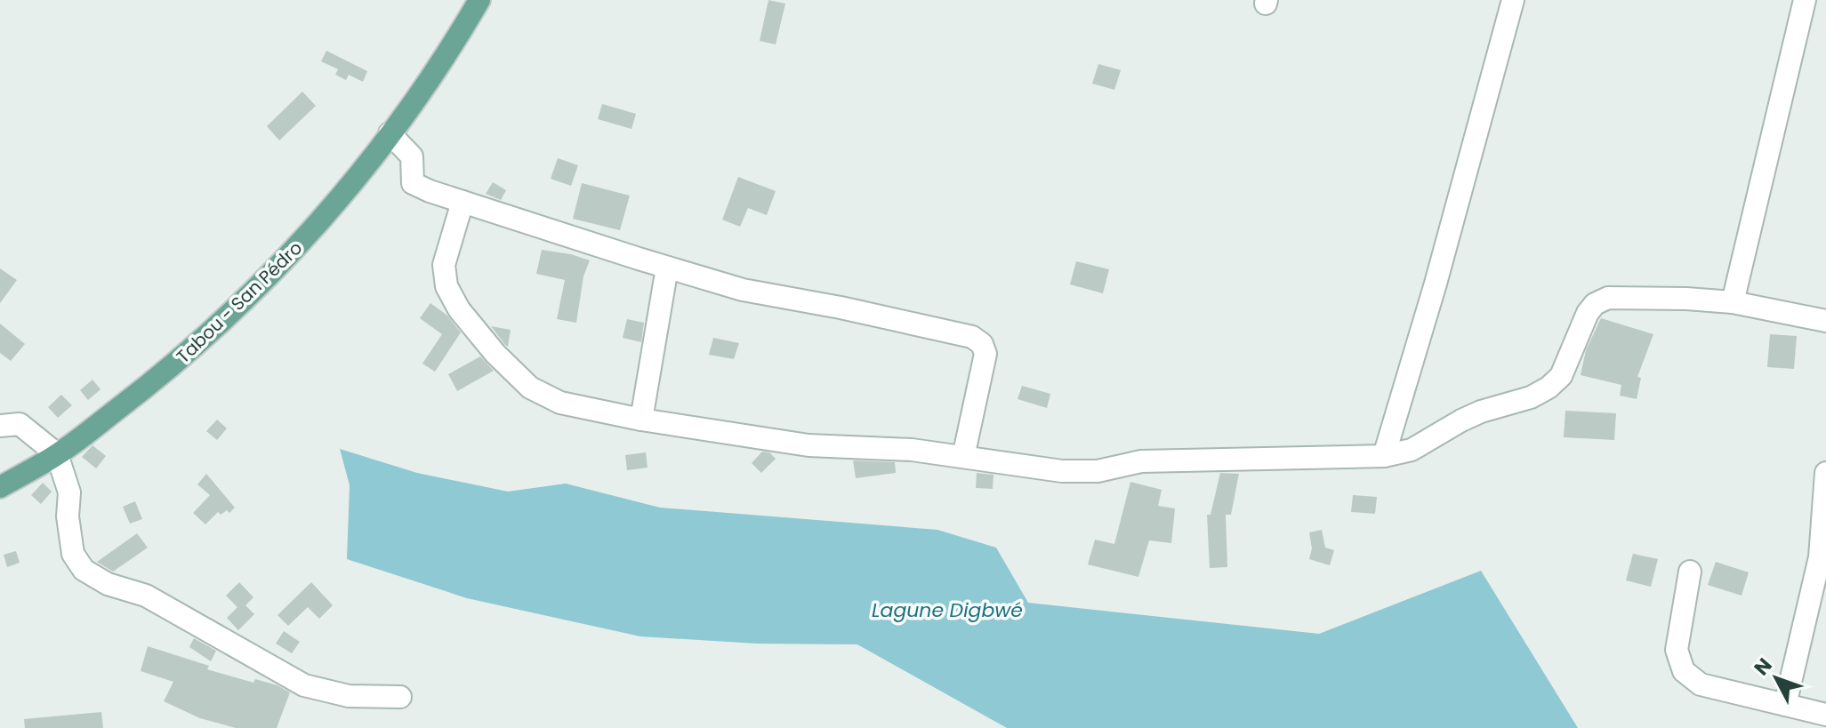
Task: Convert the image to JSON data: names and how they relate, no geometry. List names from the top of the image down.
{
  "streets": {
    "main road": ["Tabou - San Pédro"]
  },
  "water": ["Lagune Digbwé"],
  "north": "top left"
}
